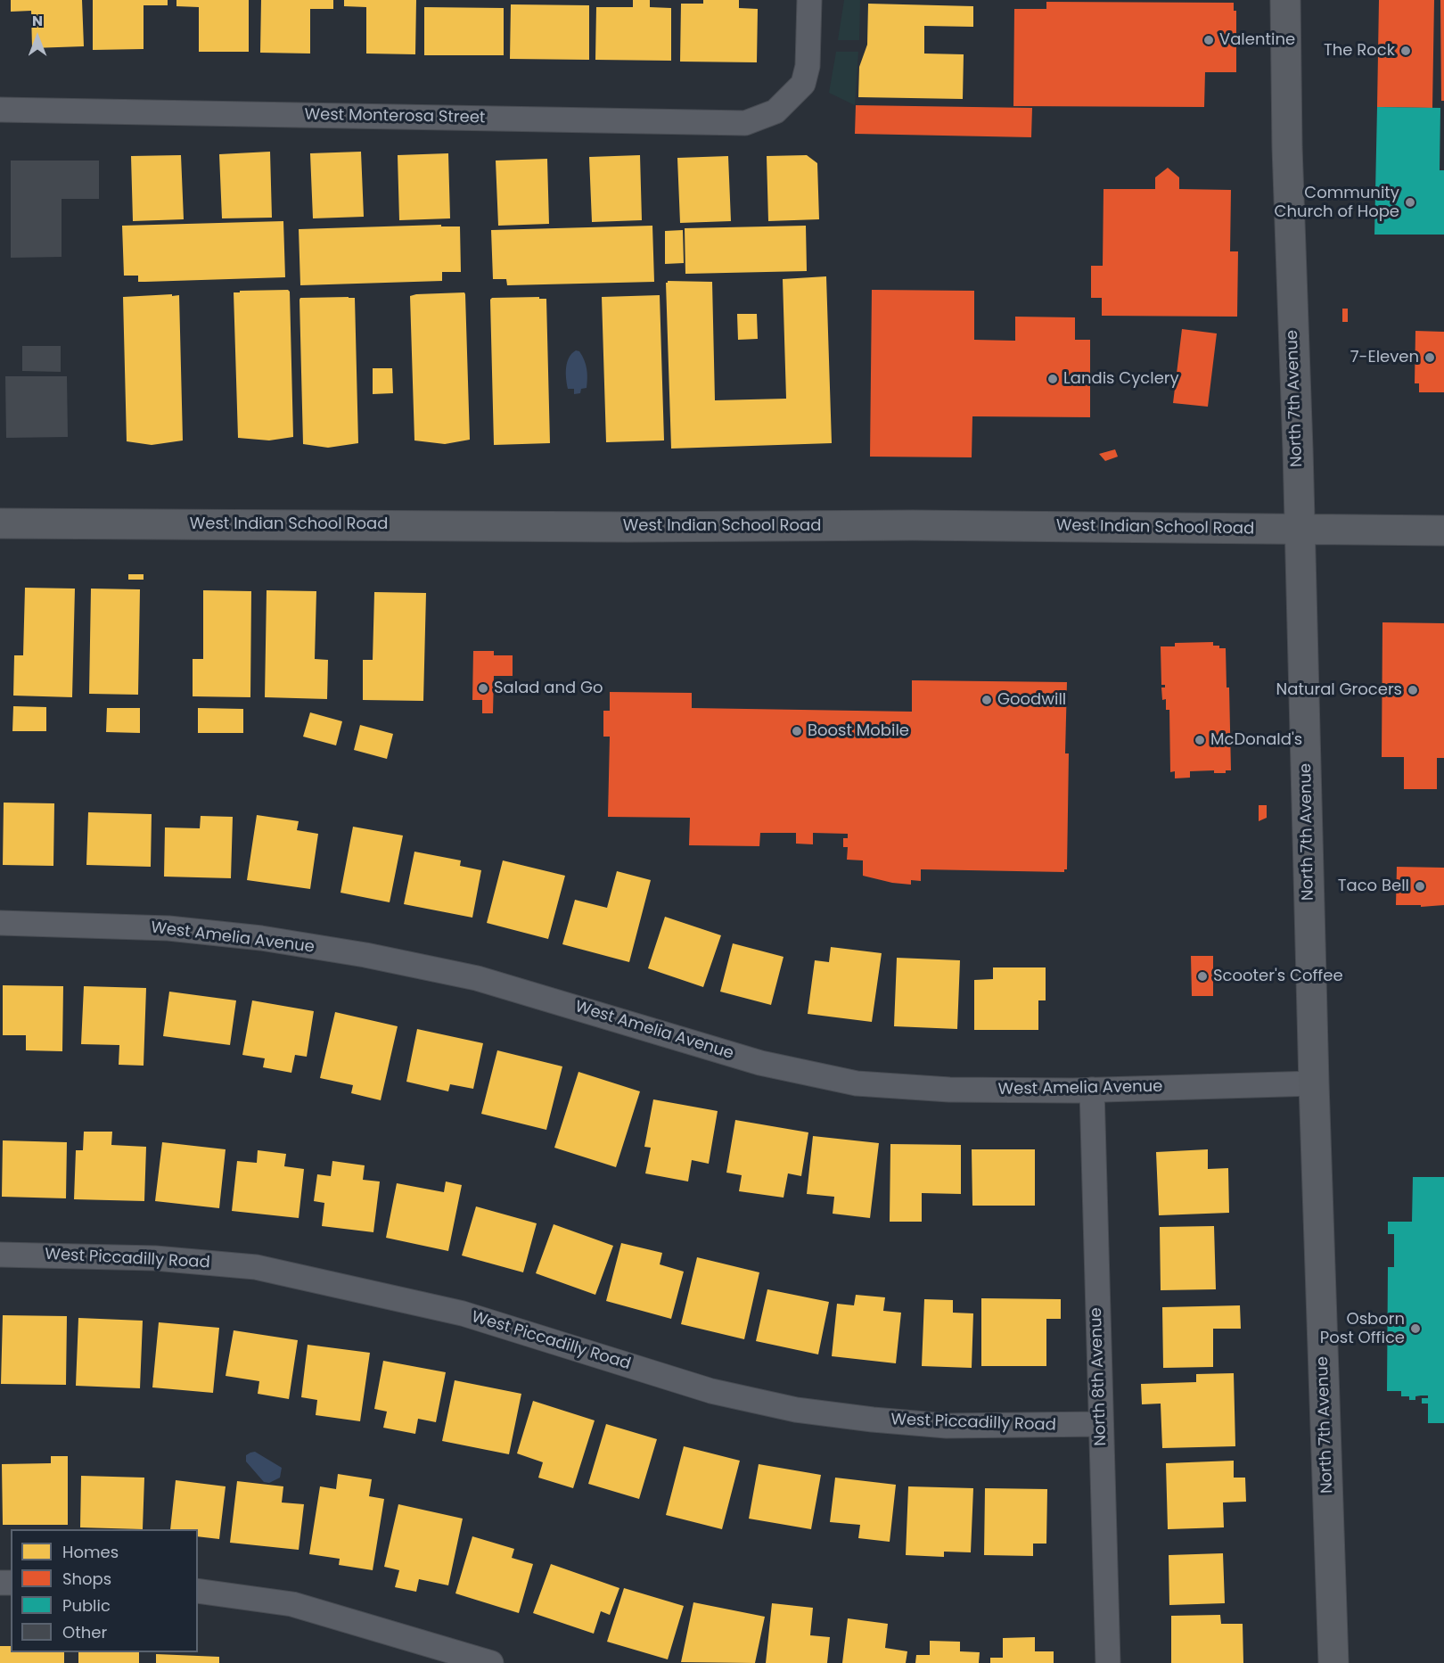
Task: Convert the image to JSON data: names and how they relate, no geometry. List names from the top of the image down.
{
  "streets": {
    "main road": ["North 7th Avenue", "West Indian School Road"],
    "street": [
      "West Monterosa Street",
      "West Amelia Avenue",
      "West Piccadilly Road",
      "North 8th Avenue"
    ]
  },
  "crossings": [
    ["North 7th Avenue", "West Indian School Road"],
    ["North 7th Avenue", "West Amelia Avenue"],
    ["West Amelia Avenue", "North 8th Avenue"],
    ["West Piccadilly Road", "North 8th Avenue"]
  ],
  "places": [
    "Valentine",
    "The Rock",
    "Community Church of Hope",
    "7-Eleven",
    "Landis Cyclery",
    "Salad and Go",
    "Natural Grocers",
    "Goodwill",
    "Boost Mobile",
    "McDonald's",
    "Taco Bell",
    "Scooter's Coffee",
    "Osborn Post Office"
  ],
  "legend": [
    "Homes",
    "Shops",
    "Public",
    "Other"
  ],
  "north": "top"
}
